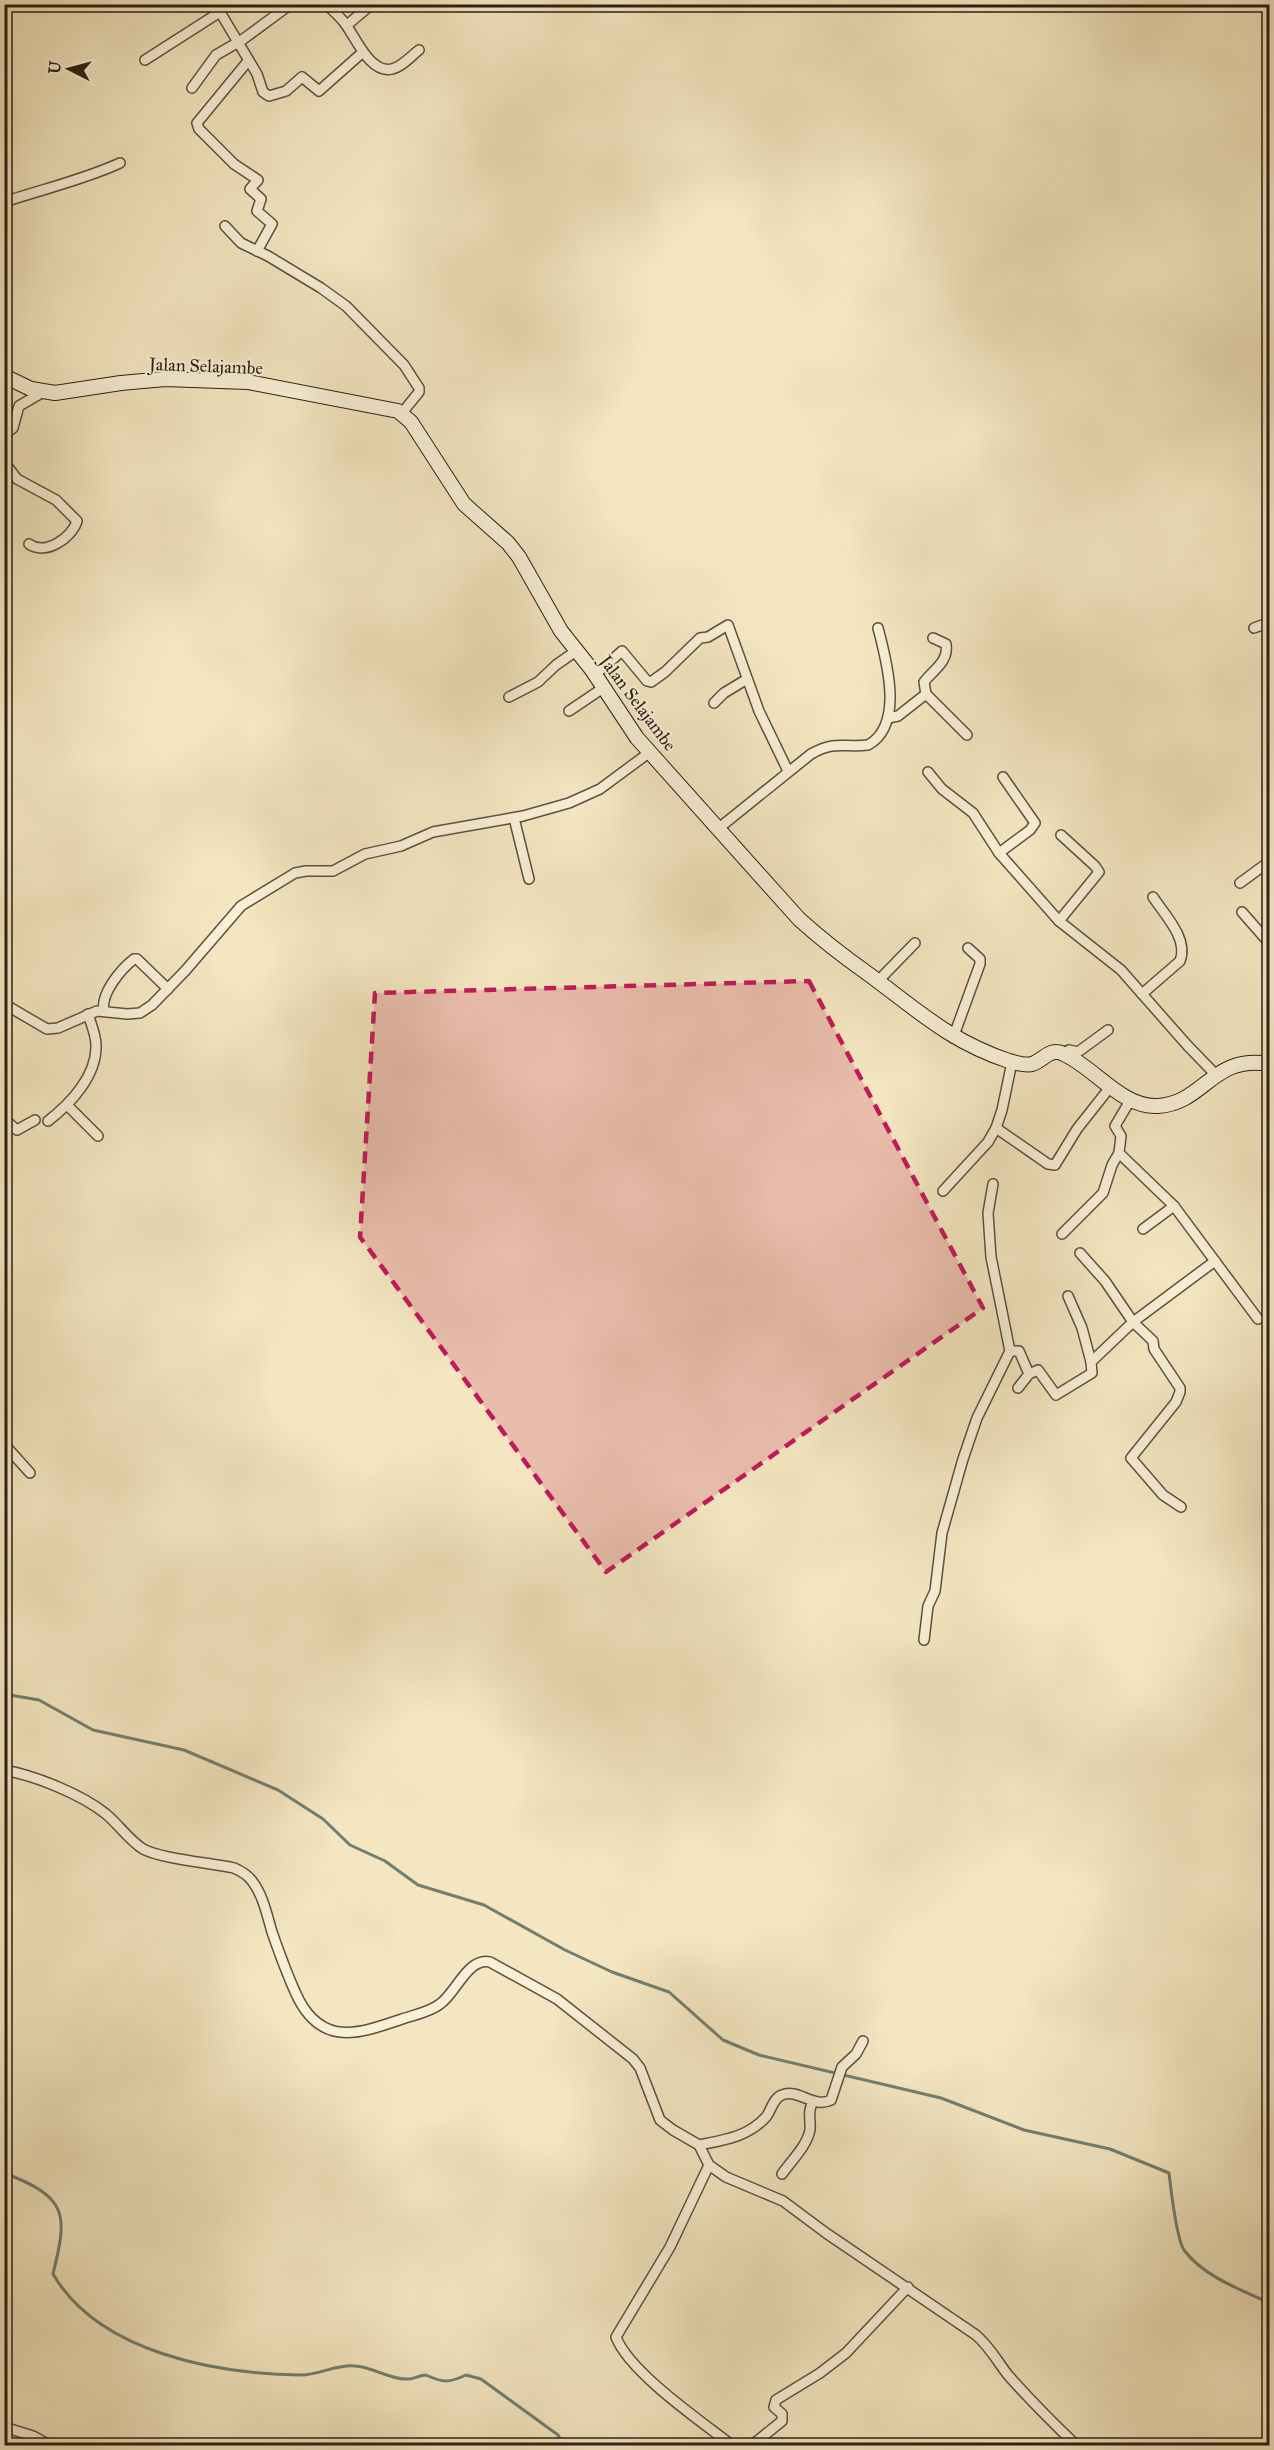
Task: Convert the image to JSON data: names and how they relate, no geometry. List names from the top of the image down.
{
  "streets": {
    "street": ["Jalan Selajambe"]
  },
  "north": "left"
}
